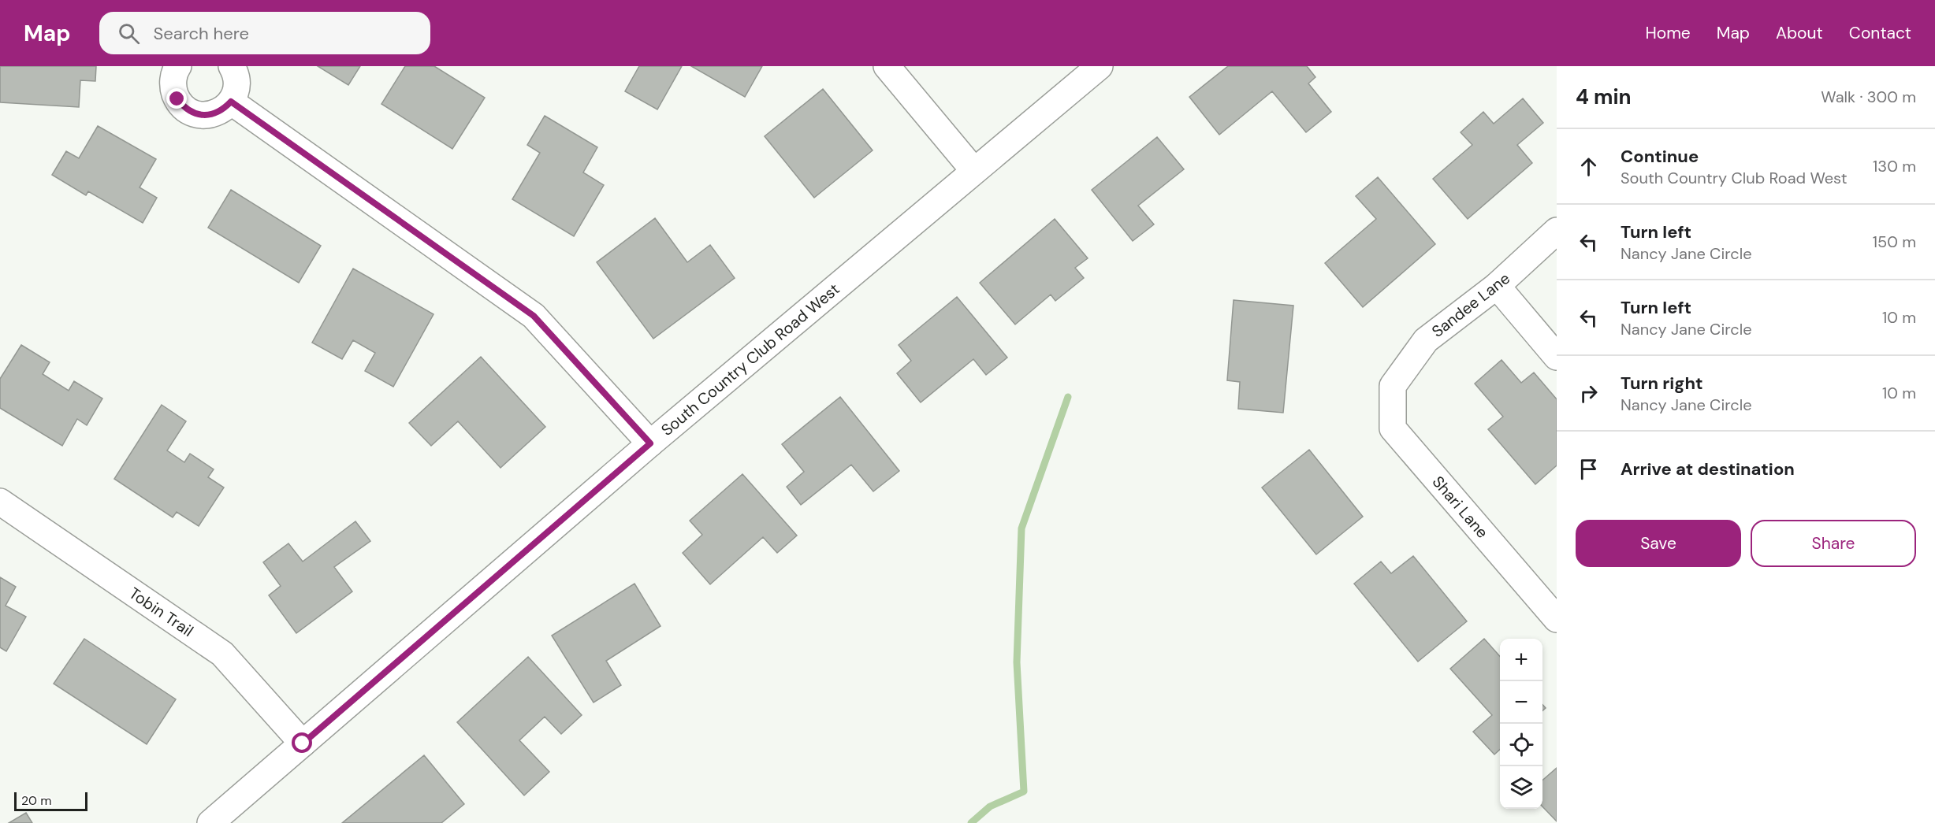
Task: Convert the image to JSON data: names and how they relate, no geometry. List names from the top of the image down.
{
  "streets": {
    "street": [
      "Sandee Lane",
      "South Country Club Road West",
      "Shari Lane",
      "Tobin Trail"
    ]
  },
  "crossings": [
    ["Sandee Lane", "Shari Lane"],
    ["South Country Club Road West", "Tobin Trail"]
  ],
  "scale_bar": "20 m",
  "page": {
    "header": "Map",
    "search": "Search here",
    "nav": [
      "Home",
      "Map",
      "About",
      "Contact"
    ],
    "heading": ["4 min", "Walk · 300 m"],
    "list": [
      ["Continue", "South Country Club Road West", "130 m"],
      ["Turn left", "Nancy Jane Circle", "150 m"],
      ["Turn left", "Nancy Jane Circle", "10 m"],
      ["Turn right", "Nancy Jane Circle", "10 m"],
      "Arrive at destination"
    ],
    "buttons": ["Save", "Share"],
    "map_buttons": ["+", "−"],
    "scale": "20 m"
  }
}
